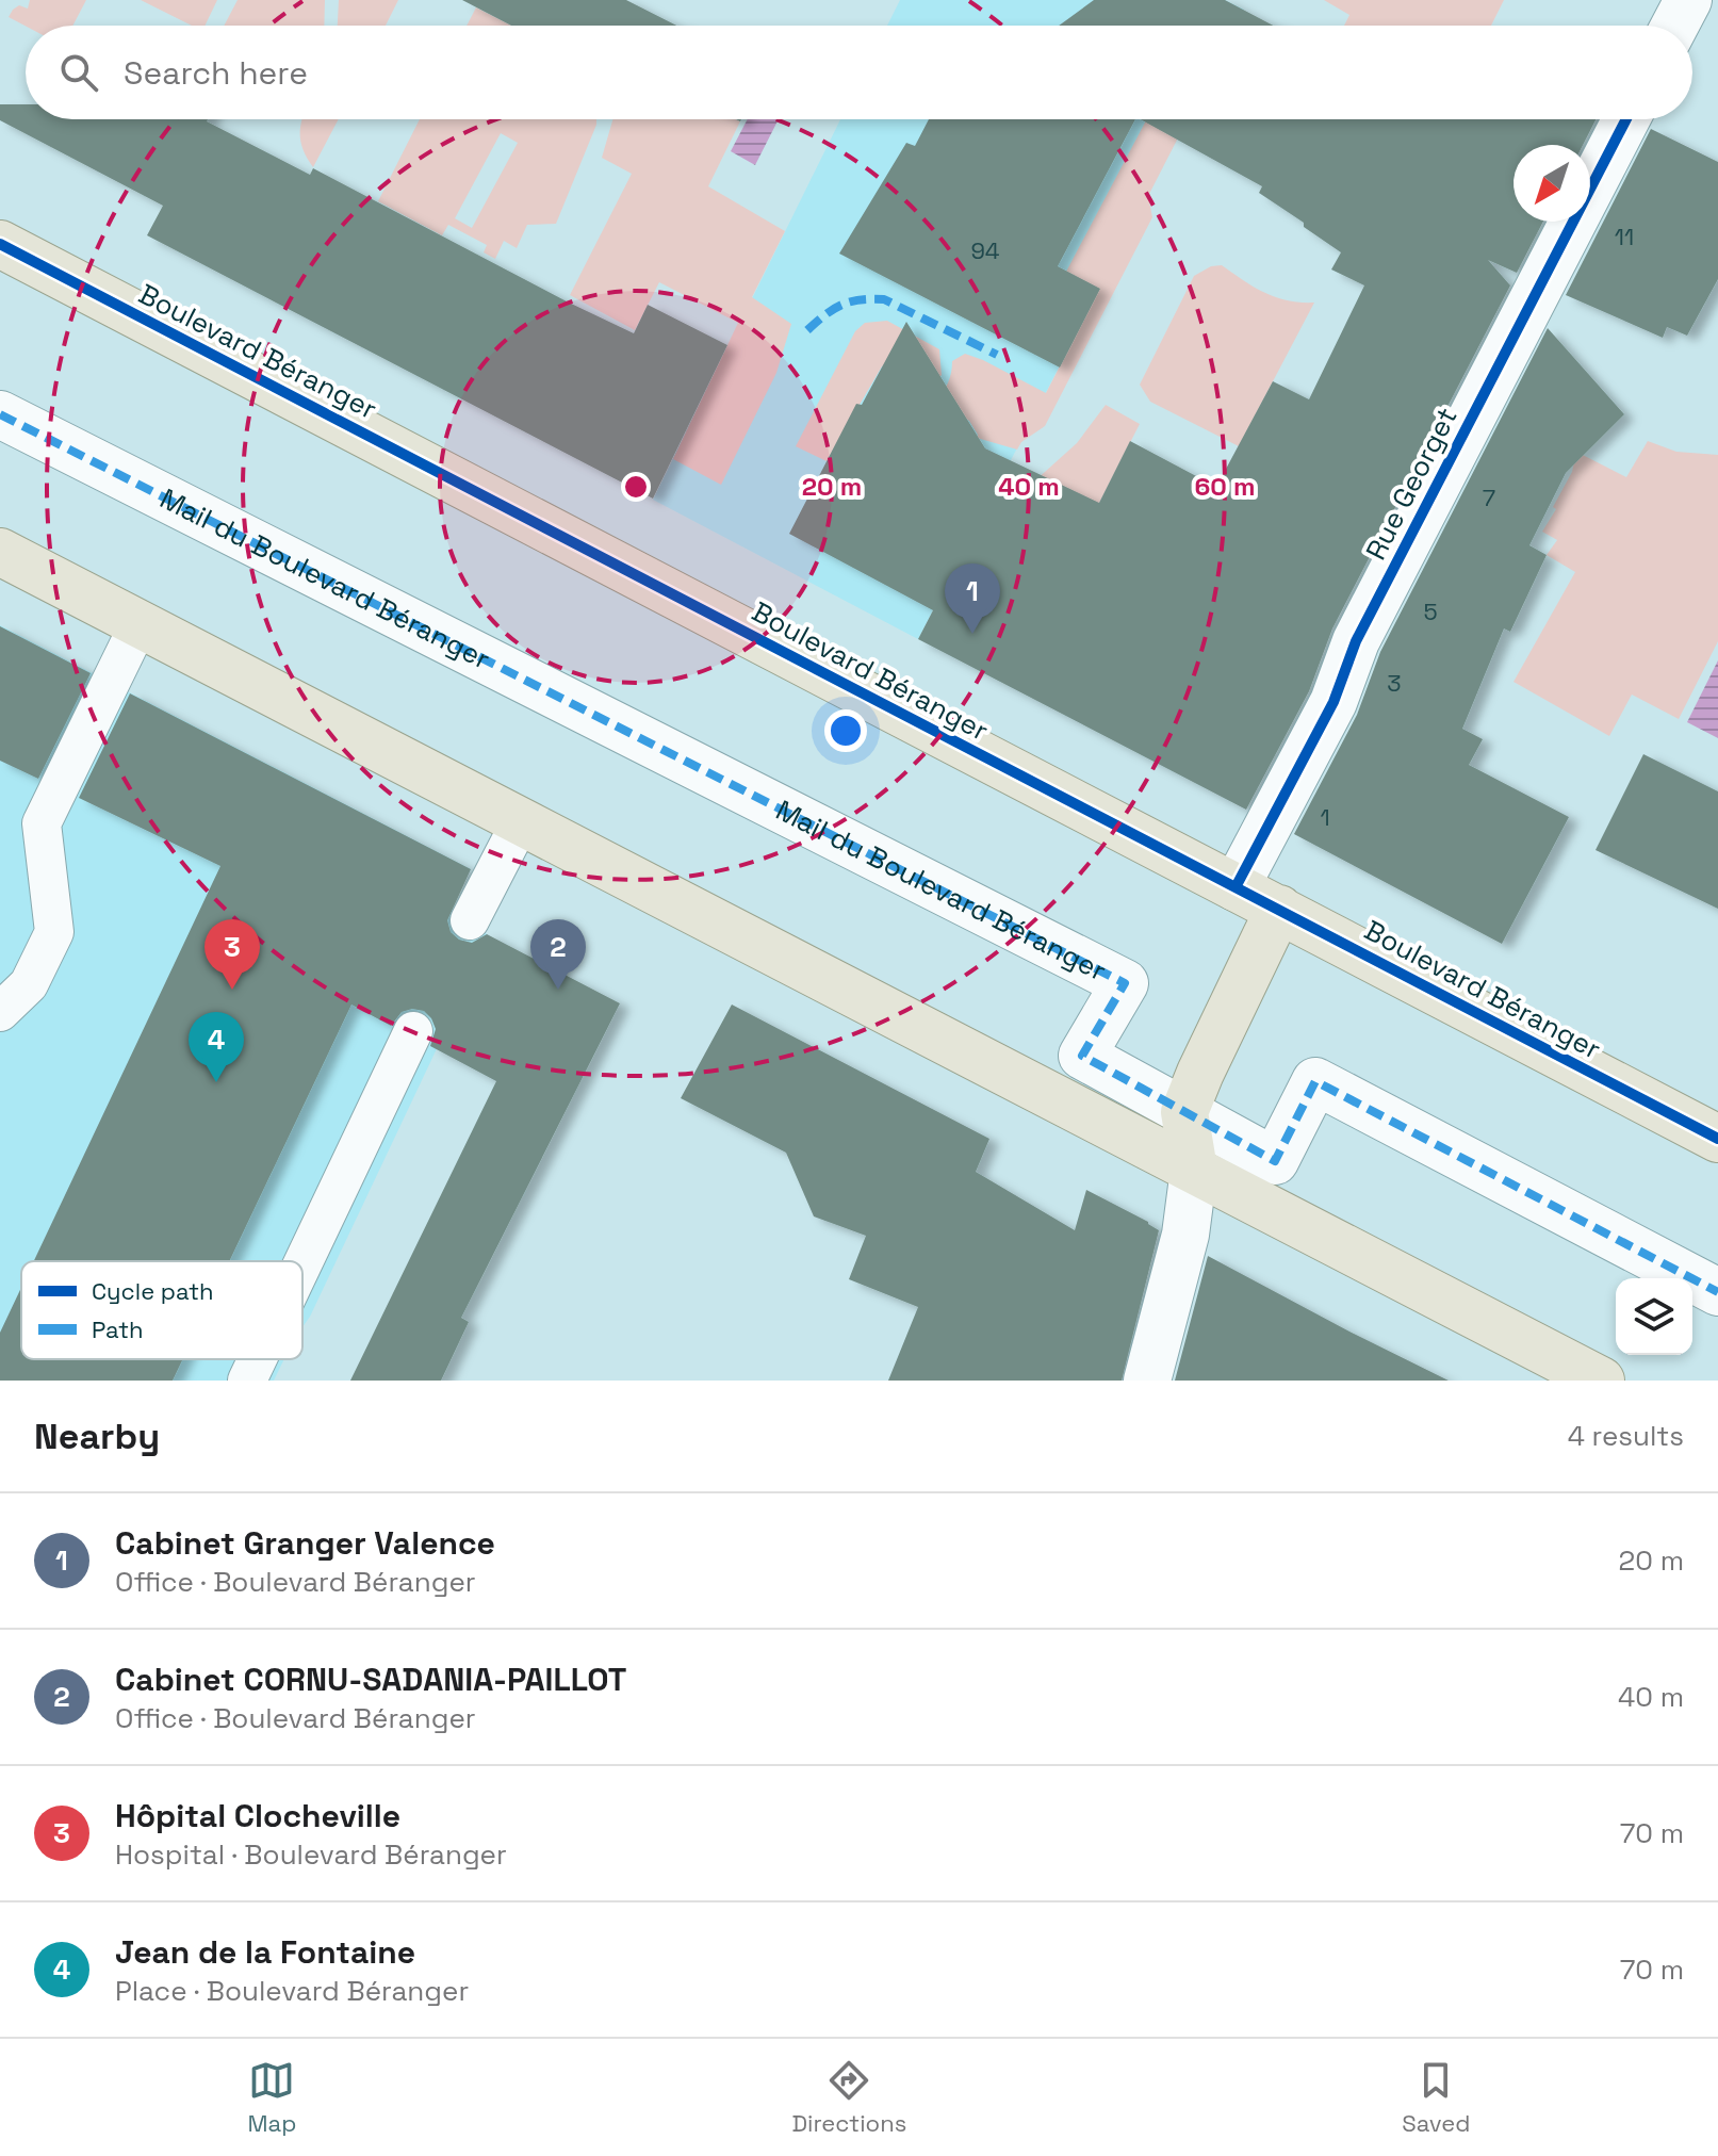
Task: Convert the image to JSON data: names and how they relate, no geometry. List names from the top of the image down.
{
  "streets": {
    "main road": ["Boulevard Béranger"],
    "street": ["Rue Georget", "Mail du Boulevard Béranger"]
  },
  "crossings": [
    ["Boulevard Béranger", "Rue Georget"]
  ],
  "house_numbers": [
    "11",
    "94",
    "7",
    "5",
    "3",
    "1"
  ],
  "legend": ["Cycle path", "Path"],
  "north": "bottom left",
  "page": {
    "search": "Search here",
    "pins": [
      "1",
      "2",
      "3",
      "4"
    ],
    "heading": ["Nearby", "4 results"],
    "list": [
      {
        "mark": "1",
        "name": "Cabinet Granger Valence",
        "note": "Office · Boulevard Béranger",
        "value": "20 m"
      },
      {
        "mark": "2",
        "name": "Cabinet CORNU-SADANIA-PAILLOT",
        "note": "Office · Boulevard Béranger",
        "value": "40 m"
      },
      {
        "mark": "3",
        "name": "Hôpital Clocheville",
        "note": "Hospital · Boulevard Béranger",
        "value": "70 m"
      },
      {
        "mark": "4",
        "name": "Jean de la Fontaine",
        "note": "Place · Boulevard Béranger",
        "value": "70 m"
      }
    ],
    "nav": ["Map", "Directions", "Saved"]
  },
  "rings": ["20 m", "40 m", "60 m"]
}
